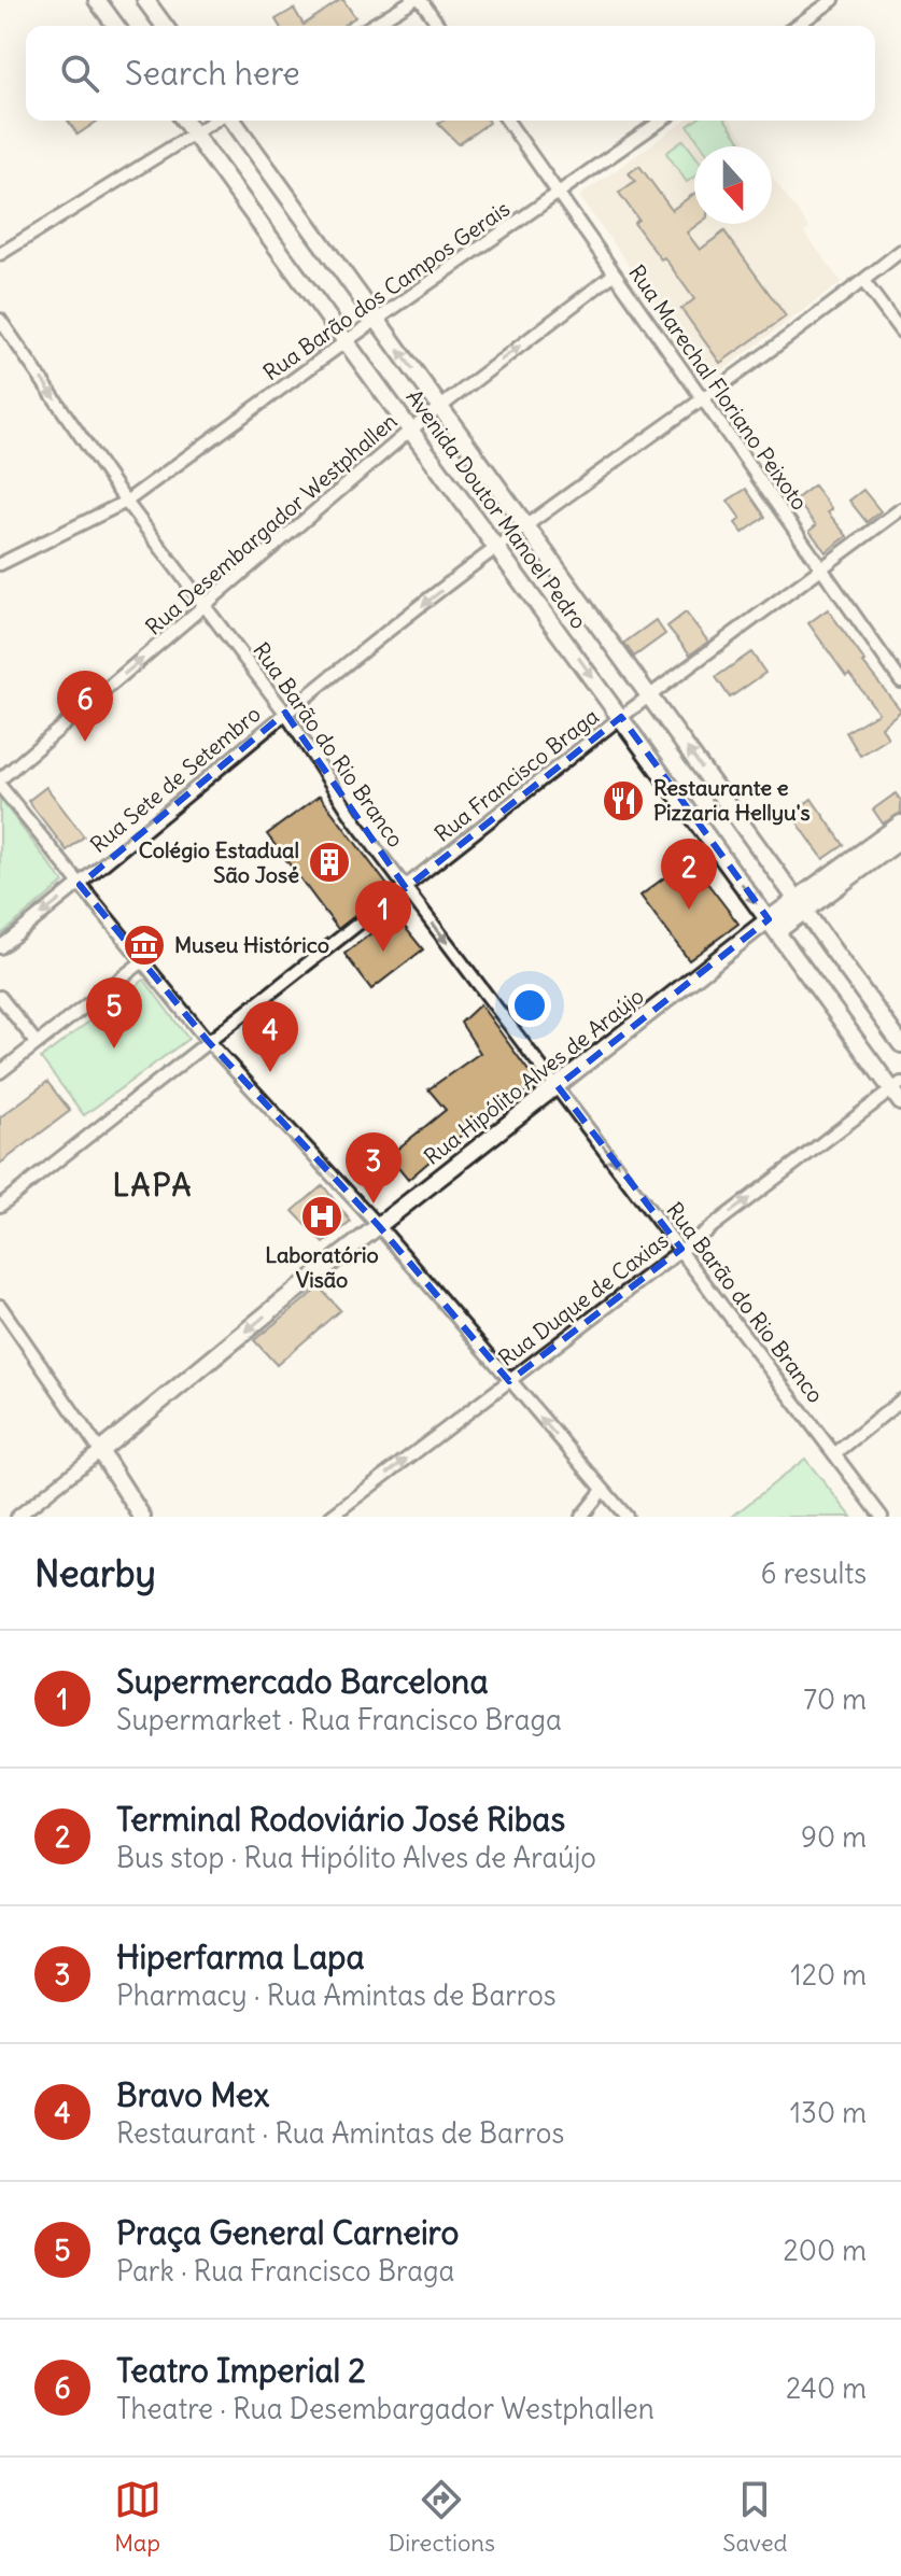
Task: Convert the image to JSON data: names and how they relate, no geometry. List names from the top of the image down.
{
  "streets": {
    "main road": ["Avenida Doutor Manoel Pedro", "Rua Hipólito Alves de Araújo"],
    "street": [
      "Rua Barão dos Campos Gerais",
      "Rua Marechal Floriano Peixoto",
      "Rua Desembargador Westphallen",
      "Rua Barão do Rio Branco",
      "Rua Francisco Braga",
      "Rua Sete de Setembro",
      "Rua Duque de Caxias"
    ]
  },
  "crossings": [
    ["Rua Barão dos Campos Gerais", "Rua Marechal Floriano Peixoto"],
    ["Rua Barão dos Campos Gerais", "Avenida Doutor Manoel Pedro"],
    ["Rua Barão dos Campos Gerais", "Rua Barão do Rio Branco"],
    ["Rua Marechal Floriano Peixoto", "Rua Desembargador Westphallen"],
    ["Rua Marechal Floriano Peixoto", "Rua Francisco Braga"],
    ["Rua Marechal Floriano Peixoto", "Rua Sete de Setembro"],
    ["Avenida Doutor Manoel Pedro", "Rua Desembargador Westphallen"],
    ["Avenida Doutor Manoel Pedro", "Rua Francisco Braga"],
    ["Avenida Doutor Manoel Pedro", "Rua Sete de Setembro"],
    ["Avenida Doutor Manoel Pedro", "Rua Hipólito Alves de Araújo"],
    ["Avenida Doutor Manoel Pedro", "Rua Duque de Caxias"],
    ["Rua Desembargador Westphallen", "Rua Barão do Rio Branco"],
    ["Rua Barão do Rio Branco", "Rua Francisco Braga"],
    ["Rua Barão do Rio Branco", "Rua Sete de Setembro"],
    ["Rua Barão do Rio Branco", "Rua Hipólito Alves de Araújo"],
    ["Rua Barão do Rio Branco", "Rua Duque de Caxias"]
  ],
  "one_way": [
    "Rua Desembargador Westphallen",
    "Rua Barão do Rio Branco",
    "Rua Hipólito Alves de Araújo",
    "Rua Duque de Caxias"
  ],
  "districts": ["LAPA"],
  "places": {
    "restaurant": ["Restaurante e Pizzaria Hellyu's"],
    "building": ["Colégio Estadual São José"],
    "museum": ["Museu Histórico"],
    "hospital": ["Laboratório Visão"]
  },
  "north": "bottom",
  "page": {
    "search": "Search here",
    "pins": [
      "6",
      "2",
      "1",
      "5",
      "4",
      "3"
    ],
    "heading": ["Nearby", "6 results"],
    "list": [
      {
        "mark": "1",
        "name": "Supermercado Barcelona",
        "note": "Supermarket · Rua Francisco Braga",
        "value": "70 m"
      },
      {
        "mark": "2",
        "name": "Terminal Rodoviário José Ribas",
        "note": "Bus stop · Rua Hipólito Alves de Araújo",
        "value": "90 m"
      },
      {
        "mark": "3",
        "name": "Hiperfarma Lapa",
        "note": "Pharmacy · Rua Amintas de Barros",
        "value": "120 m"
      },
      {
        "mark": "4",
        "name": "Bravo Mex",
        "note": "Restaurant · Rua Amintas de Barros",
        "value": "130 m"
      },
      {
        "mark": "5",
        "name": "Praça General Carneiro",
        "note": "Park · Rua Francisco Braga",
        "value": "200 m"
      },
      {
        "mark": "6",
        "name": "Teatro Imperial 2",
        "note": "Theatre · Rua Desembargador Westphallen",
        "value": "240 m"
      }
    ],
    "nav": ["Map", "Directions", "Saved"]
  }
}
